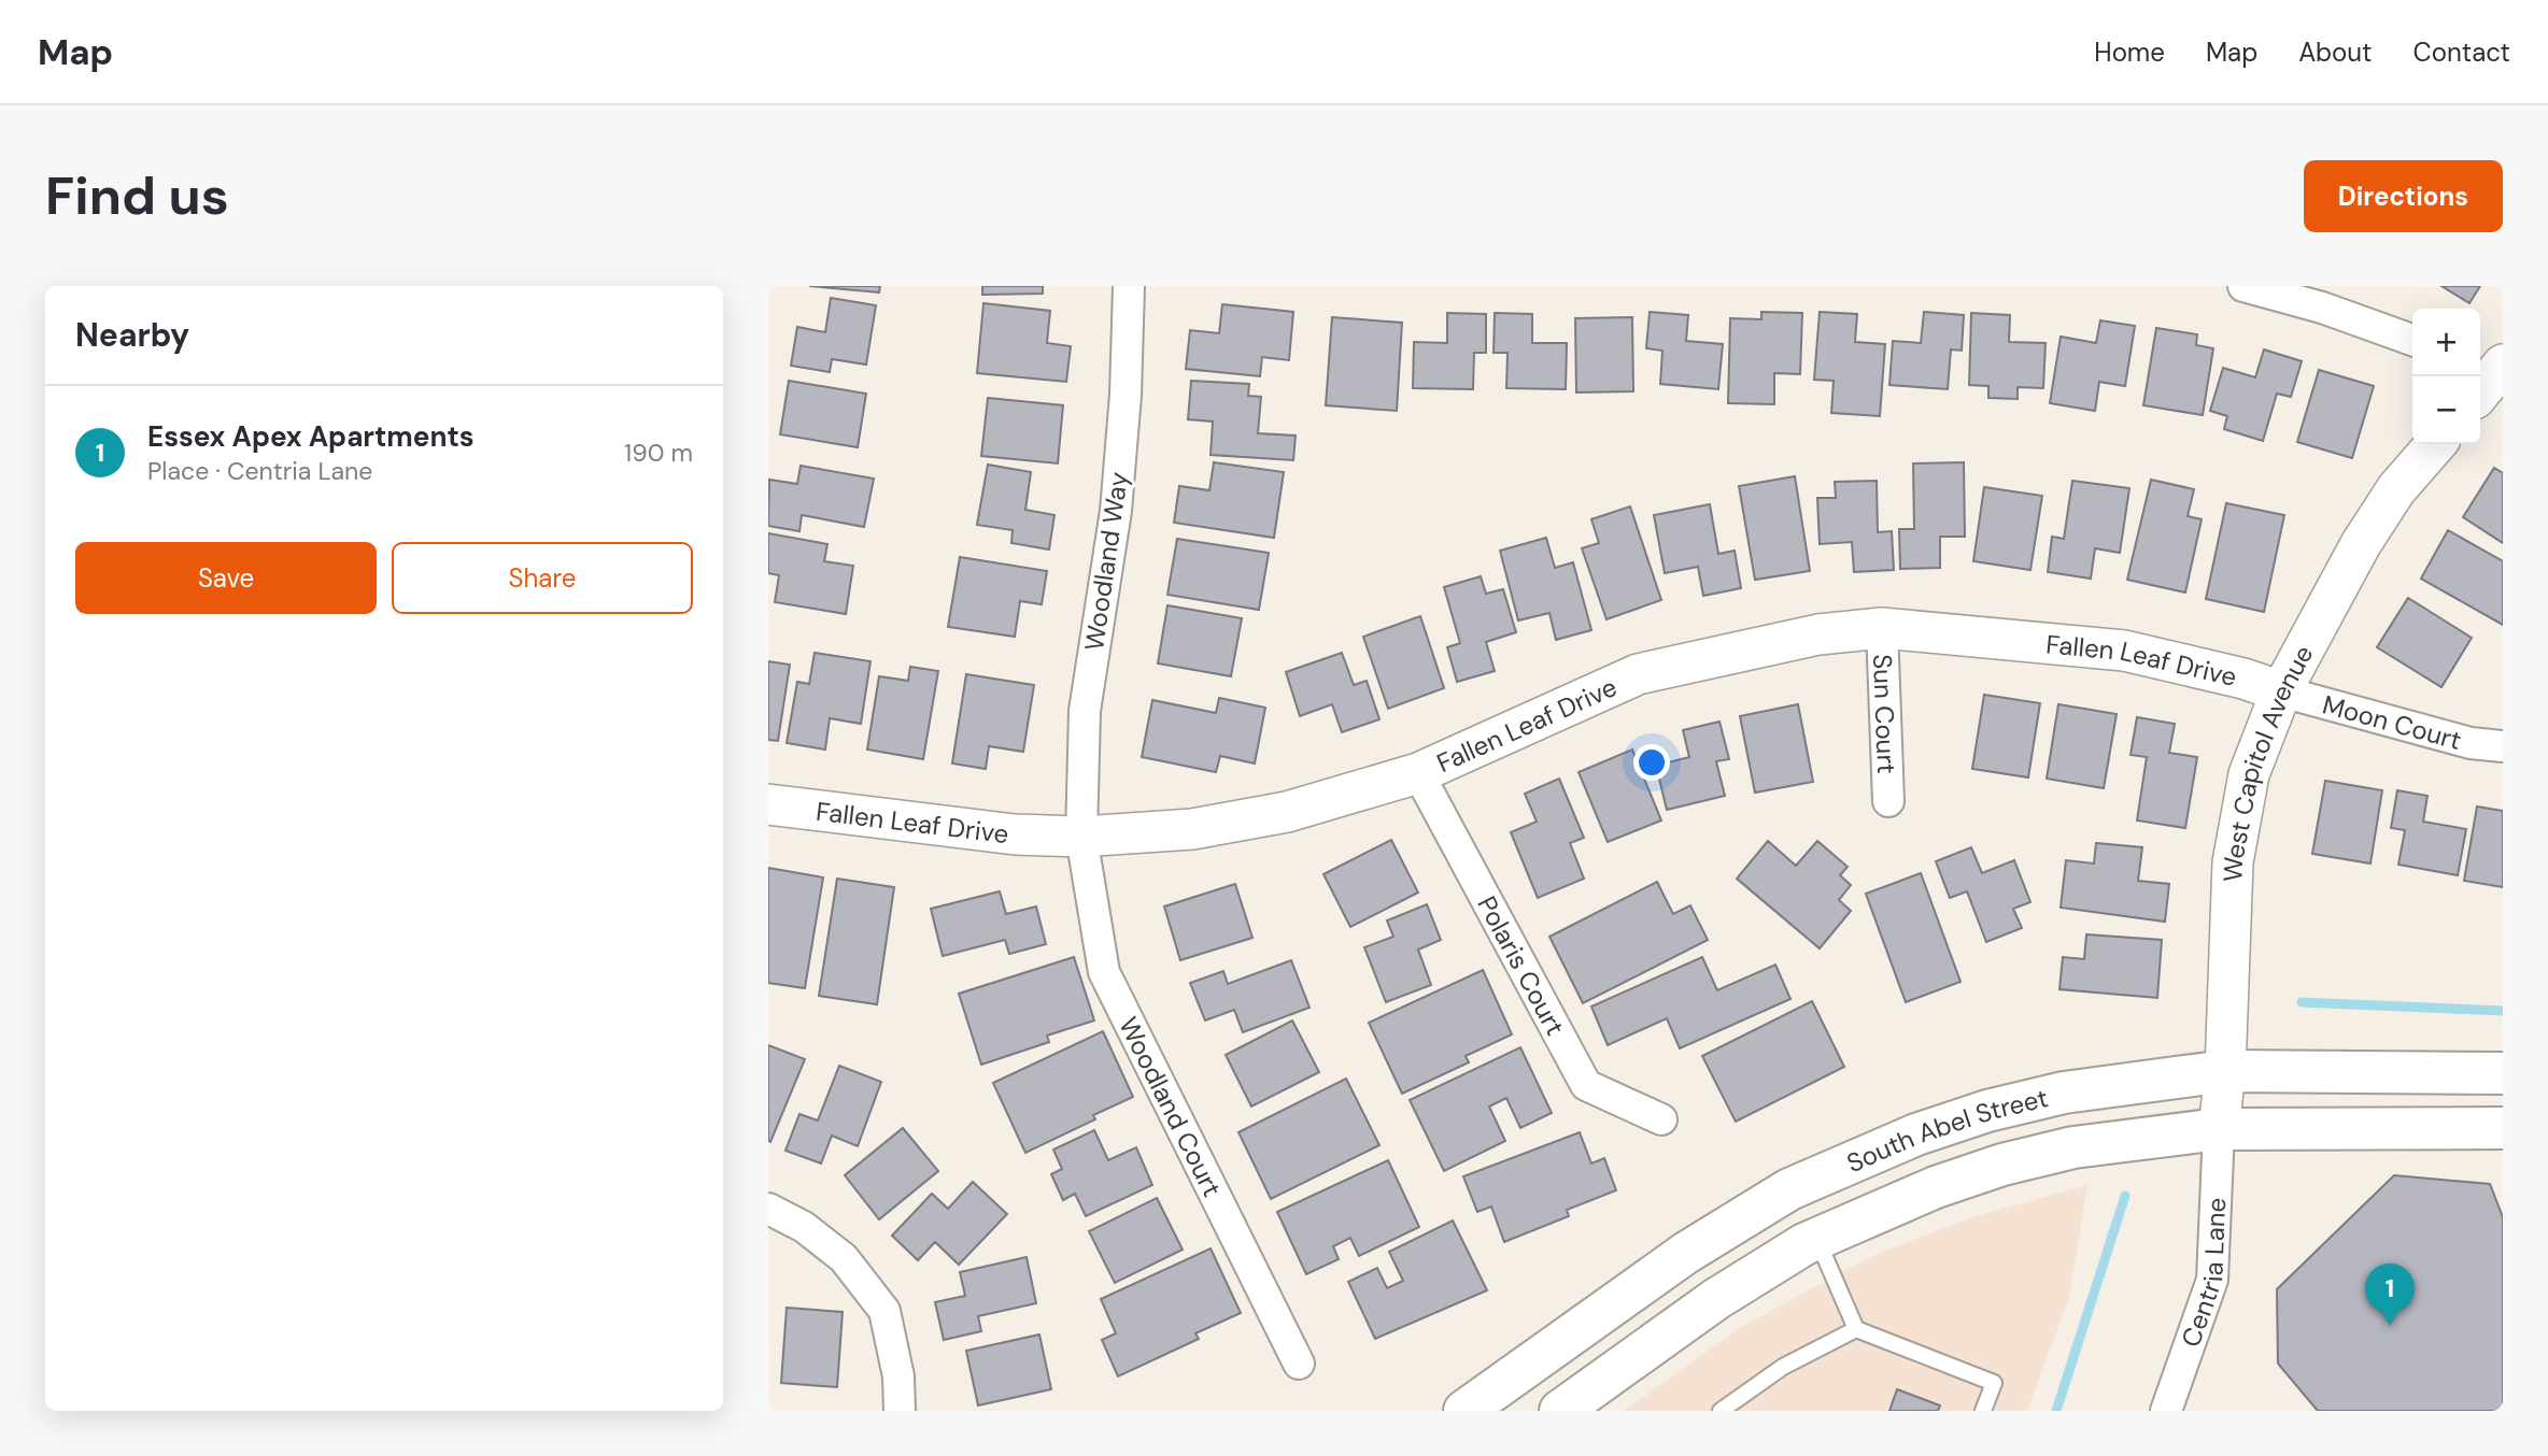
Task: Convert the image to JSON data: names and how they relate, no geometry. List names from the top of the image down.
{
  "streets": {
    "main road": ["South Abel Street"],
    "street": [
      "Woodland Way",
      "Fallen Leaf Drive",
      "Sun Court",
      "Moon Court",
      "West Capitol Avenue",
      "Polaris Court",
      "Woodland Court",
      "Centria Lane"
    ]
  },
  "crossings": [
    ["Woodland Way", "Fallen Leaf Drive"],
    ["Woodland Way", "Woodland Court"],
    ["Fallen Leaf Drive", "Sun Court"],
    ["Fallen Leaf Drive", "Moon Court"],
    ["Fallen Leaf Drive", "West Capitol Avenue"],
    ["Fallen Leaf Drive", "Polaris Court"],
    ["Fallen Leaf Drive", "Woodland Court"],
    ["Moon Court", "West Capitol Avenue"],
    ["West Capitol Avenue", "South Abel Street"],
    ["West Capitol Avenue", "Centria Lane"],
    ["South Abel Street", "Centria Lane"]
  ],
  "page": {
    "header": "Map",
    "nav": [
      "Home",
      "Map",
      "About",
      "Contact"
    ],
    "buttons": [
      "Directions",
      ["Save", "Share"]
    ],
    "title": "Find us",
    "heading": "Nearby",
    "map_buttons": ["+", "−"],
    "list": [
      {
        "mark": "1",
        "name": "Essex Apex Apartments",
        "note": "Place · Centria Lane",
        "value": "190 m"
      }
    ],
    "pins": "1"
  }
}
